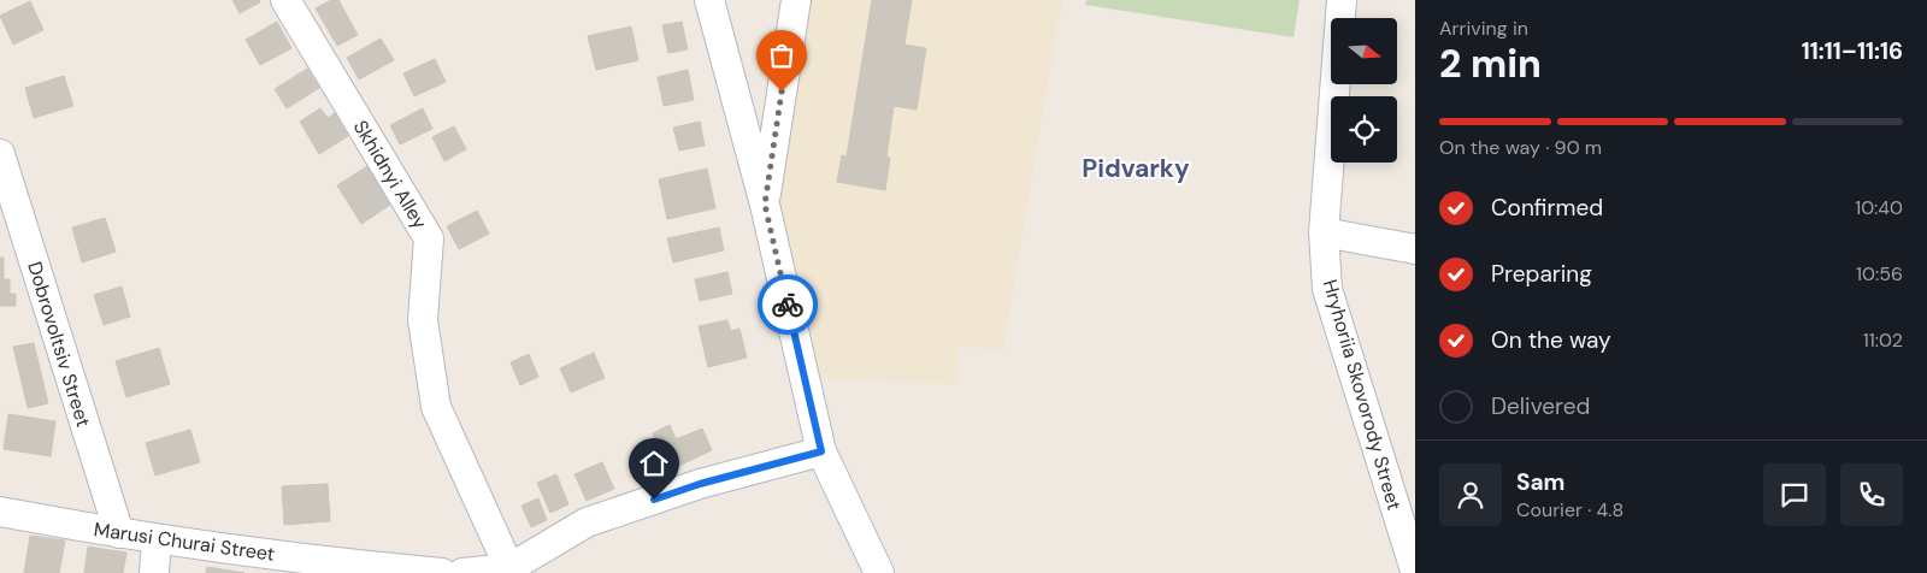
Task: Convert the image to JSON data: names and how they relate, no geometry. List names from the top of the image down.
{
  "streets": {
    "street": [
      "Skhidnyi Alley",
      "Dobrovoltsiv Street",
      "Hryhoriia Skovorody Street",
      "Marusi Churai Street"
    ]
  },
  "crossings": [
    ["Dobrovoltsiv Street", "Marusi Churai Street"]
  ],
  "districts": ["Pidvarky"],
  "north": "right",
  "page": {
    "heading": ["2 min", "Arriving in", "11:11–11:16"],
    "panel": ["Sam", "Courier · 4.8"],
    "bar": "On the way · 90 m",
    "list": [
      ["Confirmed", "10:40"],
      ["Preparing", "10:56"],
      ["On the way", "11:02"],
      "Delivered"
    ]
  }
}
